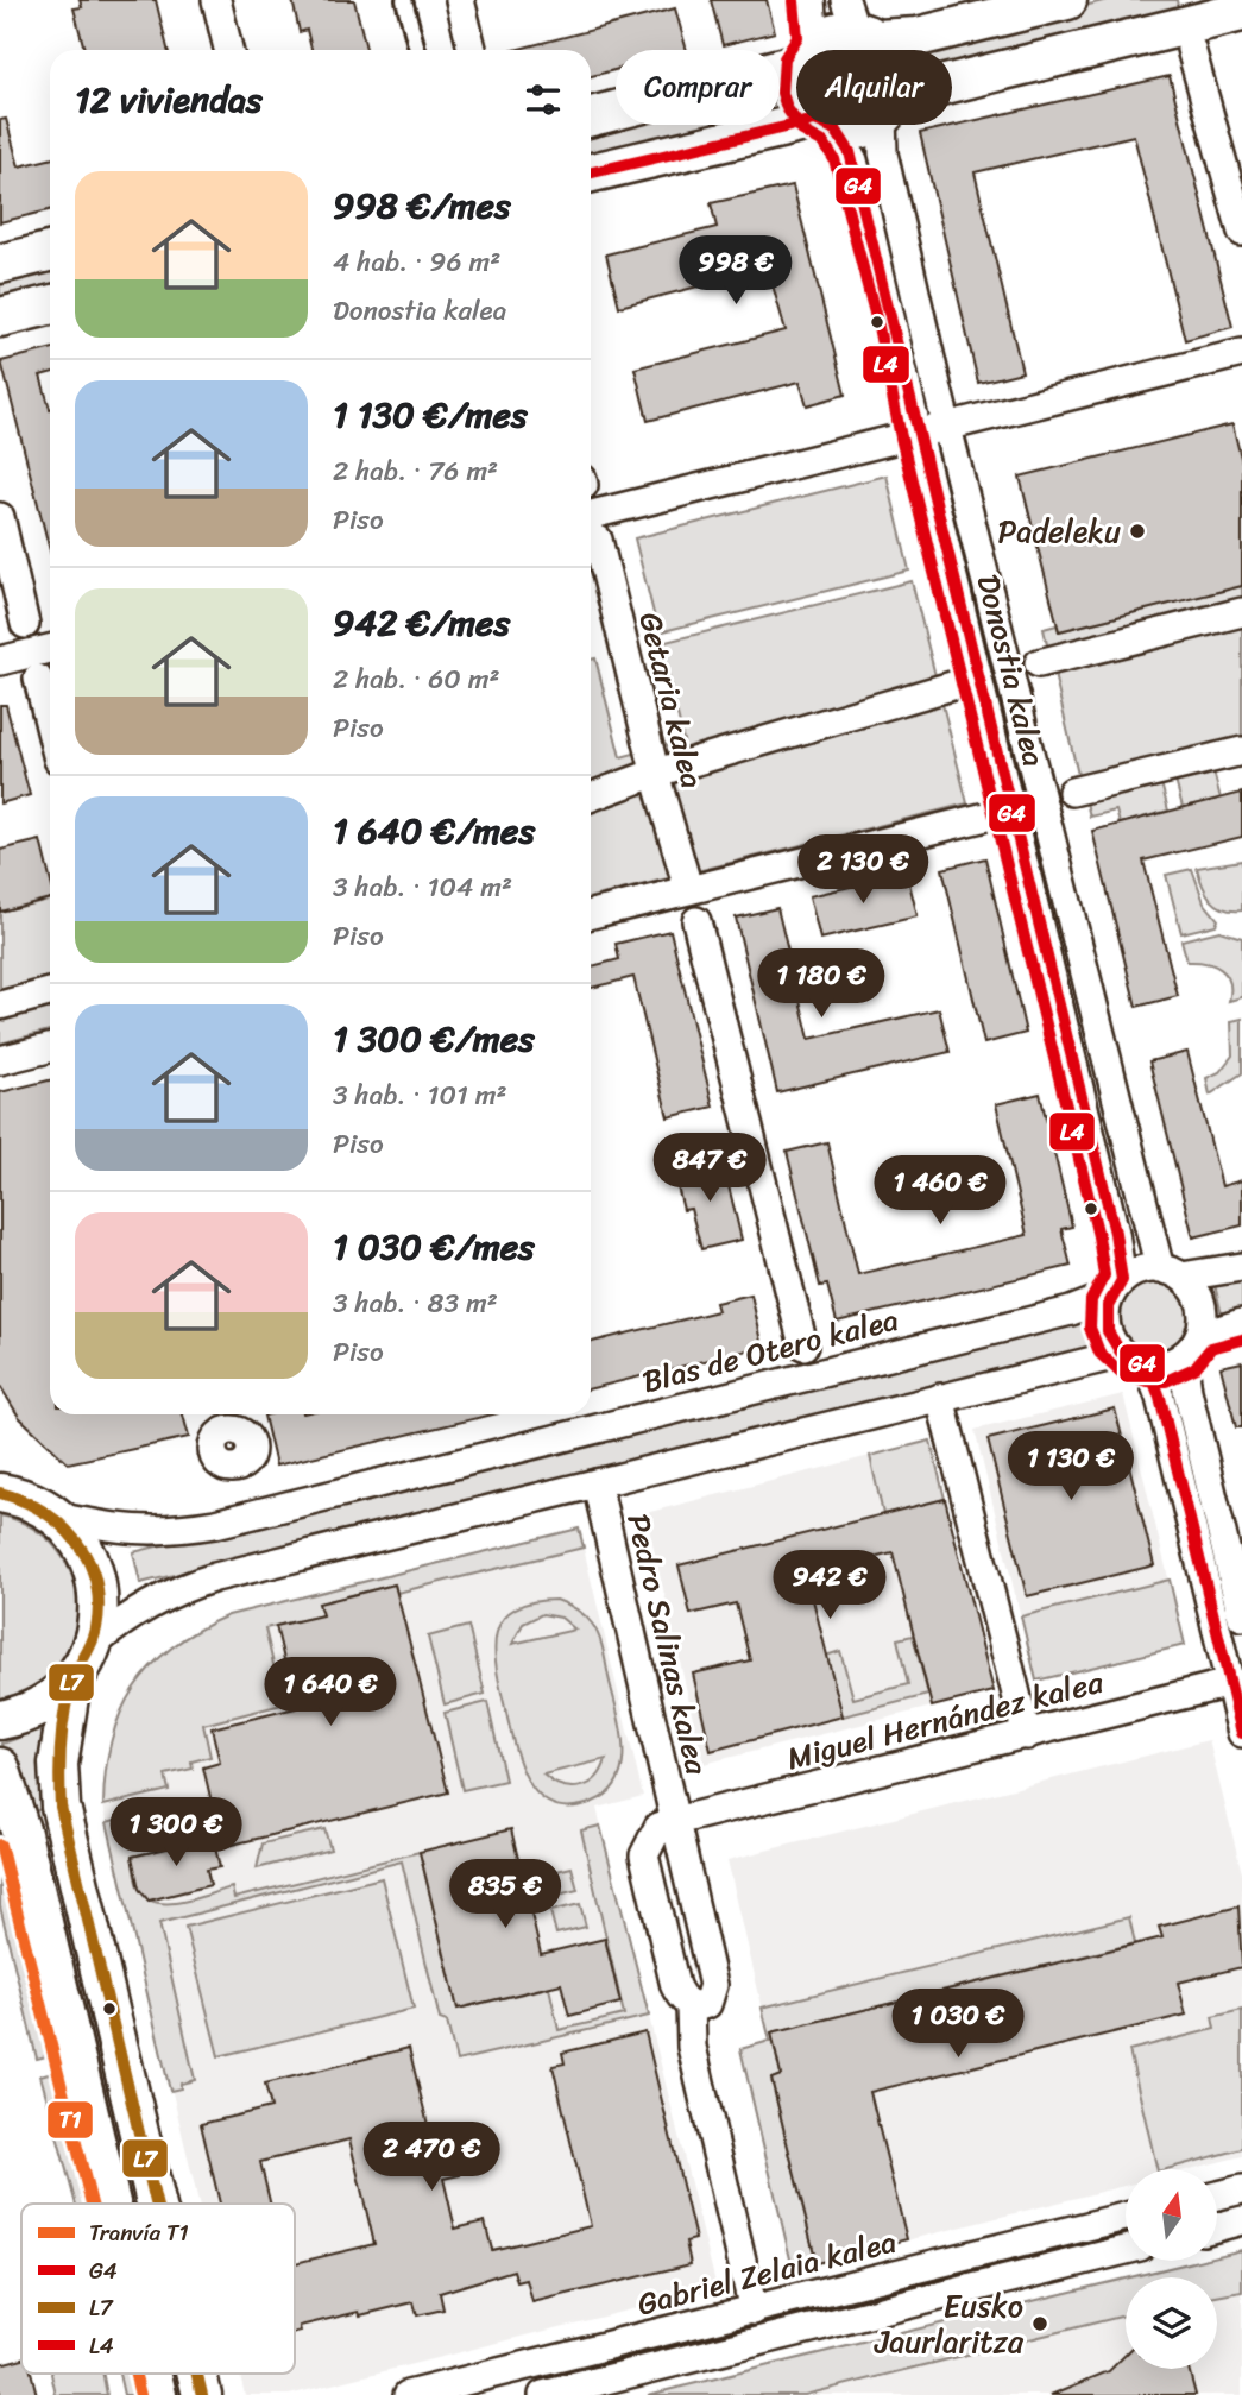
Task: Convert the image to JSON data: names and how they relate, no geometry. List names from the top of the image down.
{
  "streets": {
    "street": [
      "Donostia kalea",
      "Getaria kalea",
      "Blas de Otero kalea",
      "Pedro Salinas kalea",
      "Miguel Hernández kalea",
      "Gabriel Zelaia kalea"
    ]
  },
  "crossings": [
    ["Donostia kalea", "Blas de Otero kalea"],
    ["Pedro Salinas kalea", "Miguel Hernández kalea"],
    ["Pedro Salinas kalea", "Gabriel Zelaia kalea"]
  ],
  "places": ["Padeleku", "Eusko Jaurlaritza"],
  "lines": [
    "transit line L4",
    "transit line G4",
    "transit line L7",
    "tram line T1"
  ],
  "legend": [
    "Tranvía T1",
    "G4",
    "L7",
    "L4"
  ],
  "north": "top",
  "page": {
    "chip": ["Comprar", "Alquilar"],
    "heading": "12 viviendas",
    "list": [
      {
        "name": "998 €/mes",
        "note": "4 hab. · 96 m² · Donostia kalea"
      },
      {
        "name": "1 130 €/mes",
        "note": "2 hab. · 76 m² · Piso"
      },
      {
        "name": "942 €/mes",
        "note": "2 hab. · 60 m² · Piso"
      },
      {
        "name": "1 640 €/mes",
        "note": "3 hab. · 104 m² · Piso"
      },
      {
        "name": "1 300 €/mes",
        "note": "3 hab. · 101 m² · Piso"
      },
      {
        "name": "1 030 €/mes",
        "note": "3 hab. · 83 m² · Piso"
      }
    ],
    "price": [
      "998 €",
      "2 130 €",
      "1 180 €",
      "847 €",
      "1 460 €",
      "1 130 €",
      "942 €",
      "1 640 €",
      "1 300 €",
      "835 €",
      "1 030 €",
      "2 470 €"
    ]
  }
}
